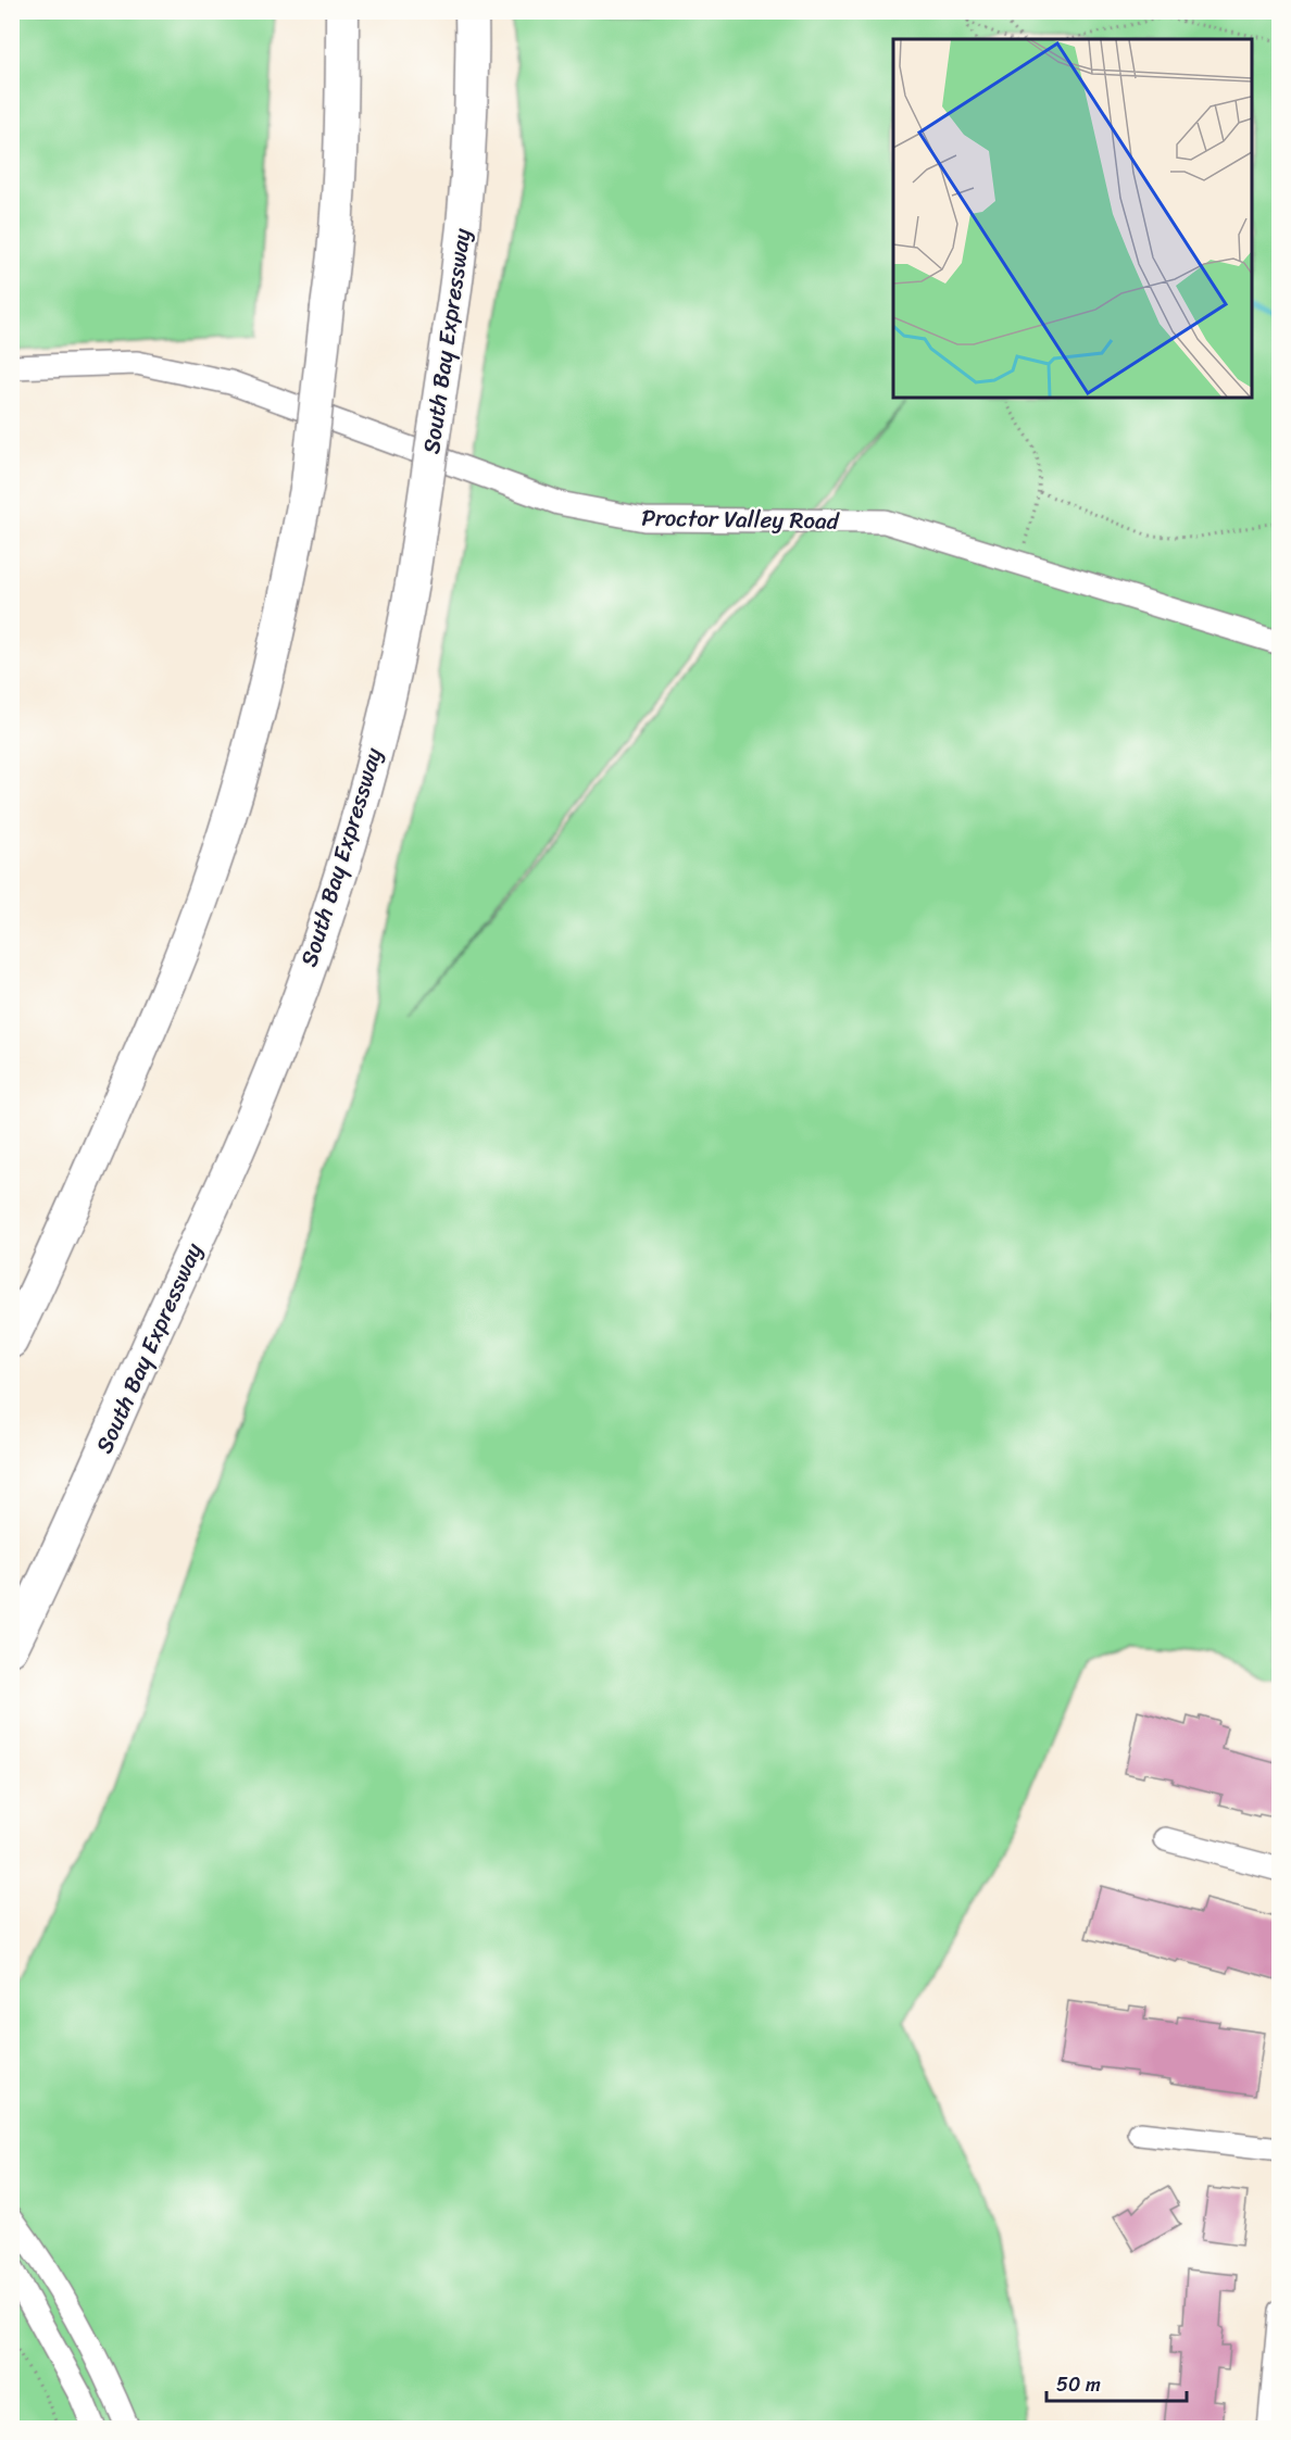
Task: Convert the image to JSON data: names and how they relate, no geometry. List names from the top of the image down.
{
  "streets": {
    "highway": ["South Bay Expressway"],
    "street": ["Proctor Valley Road"]
  },
  "scale_bar": "50 m"
}
